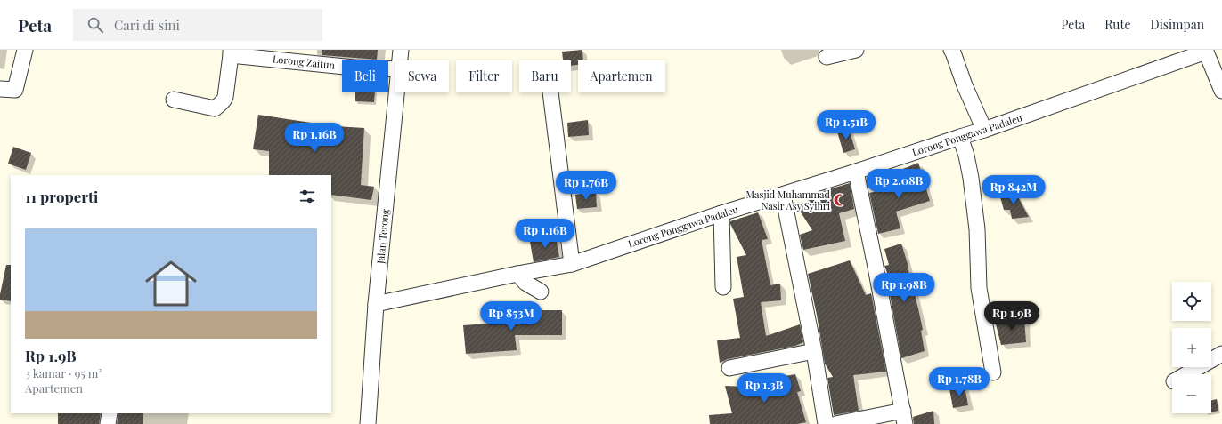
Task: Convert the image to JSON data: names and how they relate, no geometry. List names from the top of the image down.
{
  "streets": {
    "street": ["Lorong Zaitun", "Lorong Ponggawa Padaleu", "Jalan Terong"]
  },
  "crossings": [
    ["Lorong Ponggawa Padaleu", "Jalan Terong"]
  ],
  "places": {
    "mosque": ["Masjid Muhammad Nasir Asy Syihri"]
  },
  "page": {
    "header": "Peta",
    "search": "Cari di sini",
    "nav": ["Peta", "Rute", "Disimpan"],
    "chip": [
      "Beli",
      "Sewa",
      "Filter",
      "Baru",
      "Apartemen"
    ],
    "price": [
      "Rp 1.51B",
      "Rp 1.16B",
      "Rp 2.08B",
      "Rp 1.76B",
      "Rp 842M",
      "Rp 1.16B",
      "Rp 1.98B",
      "Rp 853M",
      "Rp 1.9B",
      "Rp 1.78B",
      "Rp 1.3B"
    ],
    "heading": "11 properti",
    "list": [
      {
        "name": "Rp 1.9B",
        "note": "3 kamar · 95 m² · Apartemen"
      }
    ],
    "map_buttons": ["+", "−"]
  }
}
